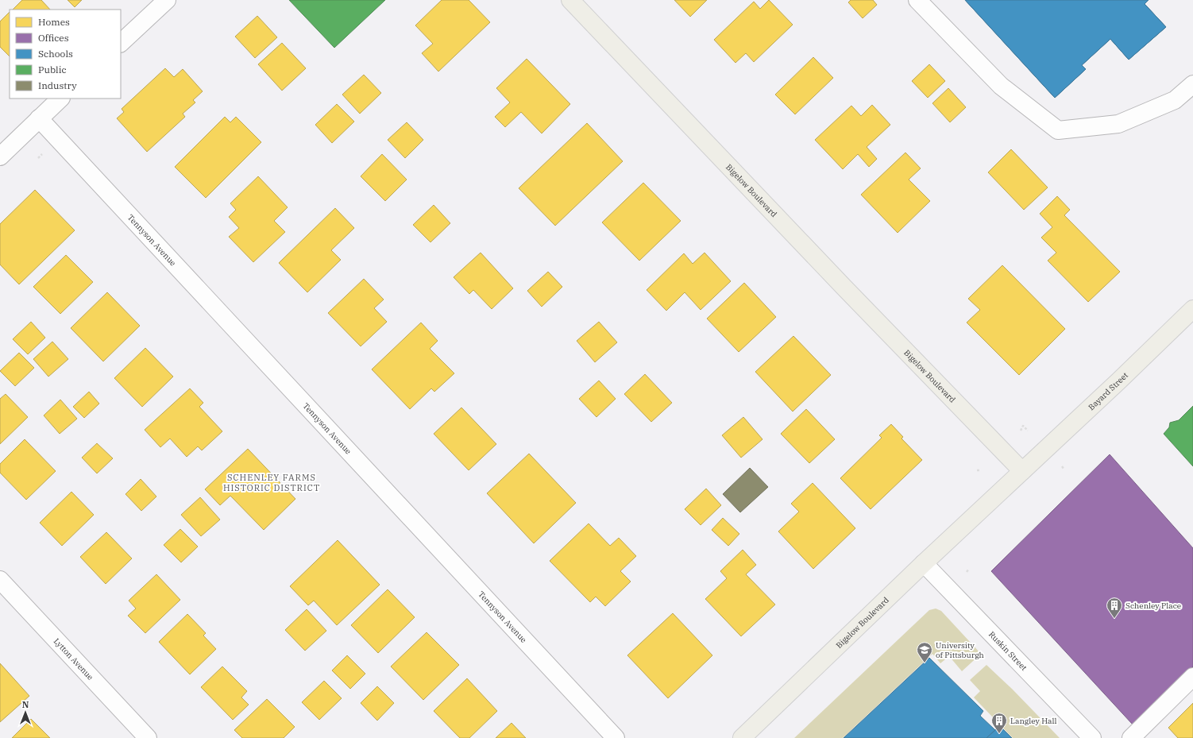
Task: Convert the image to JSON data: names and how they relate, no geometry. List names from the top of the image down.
{
  "streets": {
    "main road": ["Bigelow Boulevard", "Bayard Street"],
    "street": ["Tennyson Avenue", "Ruskin Street", "Lytton Avenue"]
  },
  "crossings": [
    ["Bigelow Boulevard", "Bayard Street"],
    ["Bigelow Boulevard", "Ruskin Street"]
  ],
  "districts": ["SCHENLEY FARMS HISTORIC DISTRICT"],
  "places": {
    "building": ["Schenley Place", "Langley Hall"],
    "school or university": ["University of Pittsburgh"]
  },
  "legend": [
    "Homes",
    "Offices",
    "Schools",
    "Public",
    "Industry"
  ],
  "north": "top"
}
